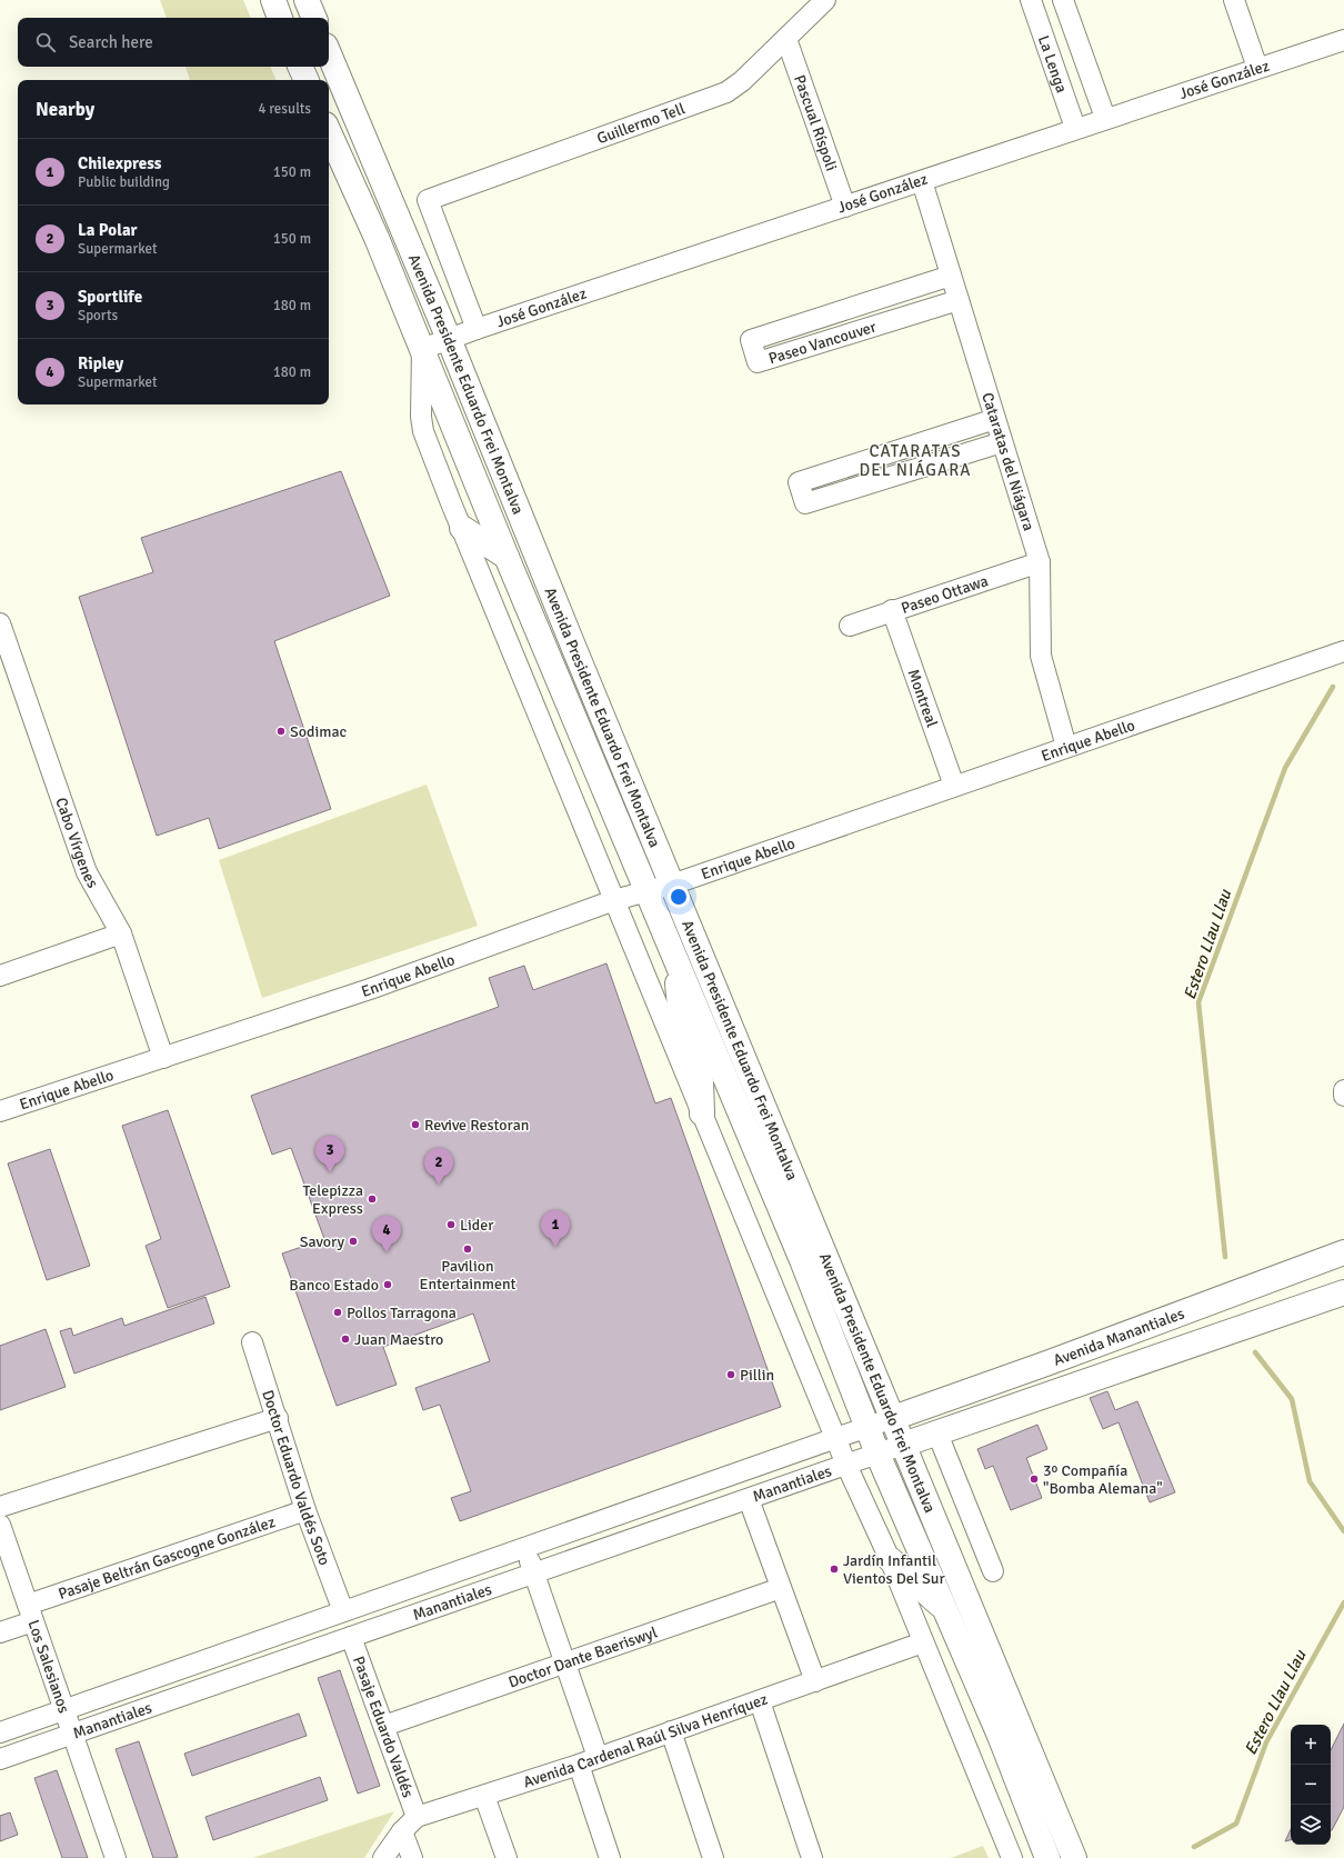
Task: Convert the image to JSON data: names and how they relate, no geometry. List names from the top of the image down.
{
  "streets": {
    "main road": ["Avenida Presidente Eduardo Frei Montalva", "Avenida Manantiales"],
    "street": [
      "La Lenga",
      "José González",
      "Guillermo Tell",
      "Pascual Ríspoli",
      "Paseo Vancouver",
      "Cataratas del Niágara",
      "Paseo Ottawa",
      "Montreal",
      "Enrique Abello",
      "Cabo Vírgenes",
      "Doctor Eduardo Valdés Soto",
      "Manantiales",
      "Pasaje Beltrán Gascogne González",
      "Doctor Dante Baeriswyl",
      "Los Salesianos",
      "Pasaje Eduardo Valdés",
      "Avenida Cardenal Raúl Silva Henríquez"
    ]
  },
  "crossings": [
    ["La Lenga", "José González"],
    ["José González", "Guillermo Tell"],
    ["José González", "Pascual Ríspoli"],
    ["José González", "Avenida Presidente Eduardo Frei Montalva"],
    ["José González", "Cataratas del Niágara"],
    ["Guillermo Tell", "Pascual Ríspoli"],
    ["Paseo Vancouver", "Cataratas del Niágara"],
    ["Avenida Presidente Eduardo Frei Montalva", "Enrique Abello"],
    ["Avenida Presidente Eduardo Frei Montalva", "Avenida Manantiales"],
    ["Avenida Presidente Eduardo Frei Montalva", "Manantiales"],
    ["Avenida Presidente Eduardo Frei Montalva", "Avenida Cardenal Raúl Silva Henríquez"],
    ["Cataratas del Niágara", "Paseo Ottawa"],
    ["Cataratas del Niágara", "Enrique Abello"],
    ["Paseo Ottawa", "Montreal"],
    ["Montreal", "Enrique Abello"],
    ["Enrique Abello", "Cabo Vírgenes"],
    ["Avenida Manantiales", "Manantiales"],
    ["Doctor Eduardo Valdés Soto", "Manantiales"],
    ["Doctor Eduardo Valdés Soto", "Pasaje Beltrán Gascogne González"],
    ["Manantiales", "Los Salesianos"],
    ["Manantiales", "Pasaje Eduardo Valdés"],
    ["Pasaje Beltrán Gascogne González", "Los Salesianos"],
    ["Doctor Dante Baeriswyl", "Pasaje Eduardo Valdés"],
    ["Pasaje Eduardo Valdés", "Avenida Cardenal Raúl Silva Henríquez"]
  ],
  "districts": ["CATARATAS DEL NIÁGARA"],
  "water": ["Estero Llau Llau"],
  "places": [
    "Sodimac",
    "Revive Restoran",
    "Telepizza Express",
    "Lider",
    "Savory",
    "Pavilion Entertainment",
    "Banco Estado",
    "Pollos Tarragona",
    "Juan Maestro",
    "Pillin",
    "3º Compañía \"Bomba Alemana\"",
    "Jardín Infantil Vientos Del Sur"
  ],
  "page": {
    "search": "Search here",
    "heading": ["Nearby", "4 results"],
    "list": [
      {
        "mark": "1",
        "name": "Chilexpress",
        "note": "Public building",
        "value": "150 m"
      },
      {
        "mark": "2",
        "name": "La Polar",
        "note": "Supermarket",
        "value": "150 m"
      },
      {
        "mark": "3",
        "name": "Sportlife",
        "note": "Sports",
        "value": "180 m"
      },
      {
        "mark": "4",
        "name": "Ripley",
        "note": "Supermarket",
        "value": "180 m"
      }
    ],
    "pins": [
      "3",
      "2",
      "1",
      "4"
    ],
    "map_buttons": ["+", "−"]
  }
}
